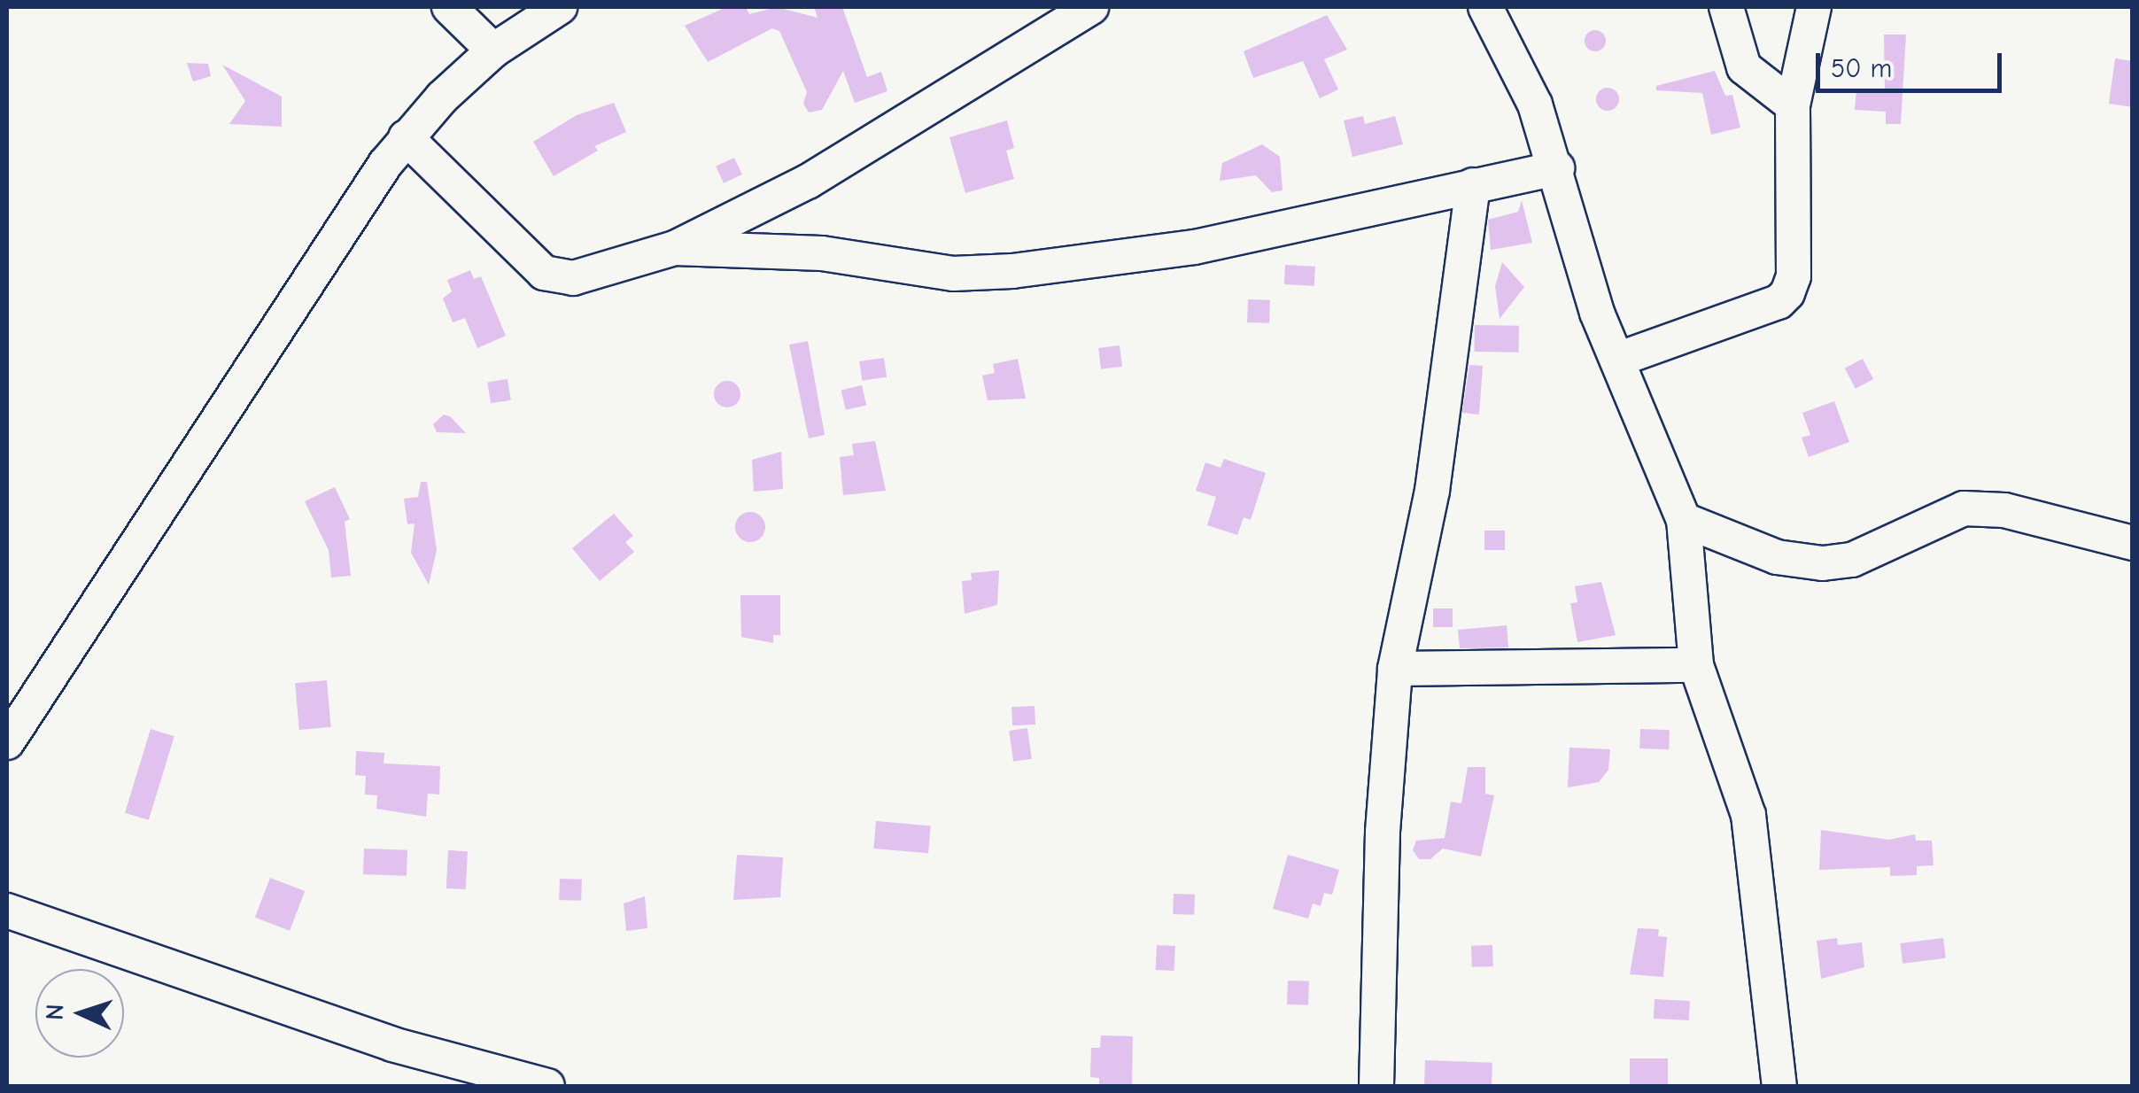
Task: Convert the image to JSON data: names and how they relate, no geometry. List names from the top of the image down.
{
  "scale_bar": "50 m",
  "north": "left"
}
